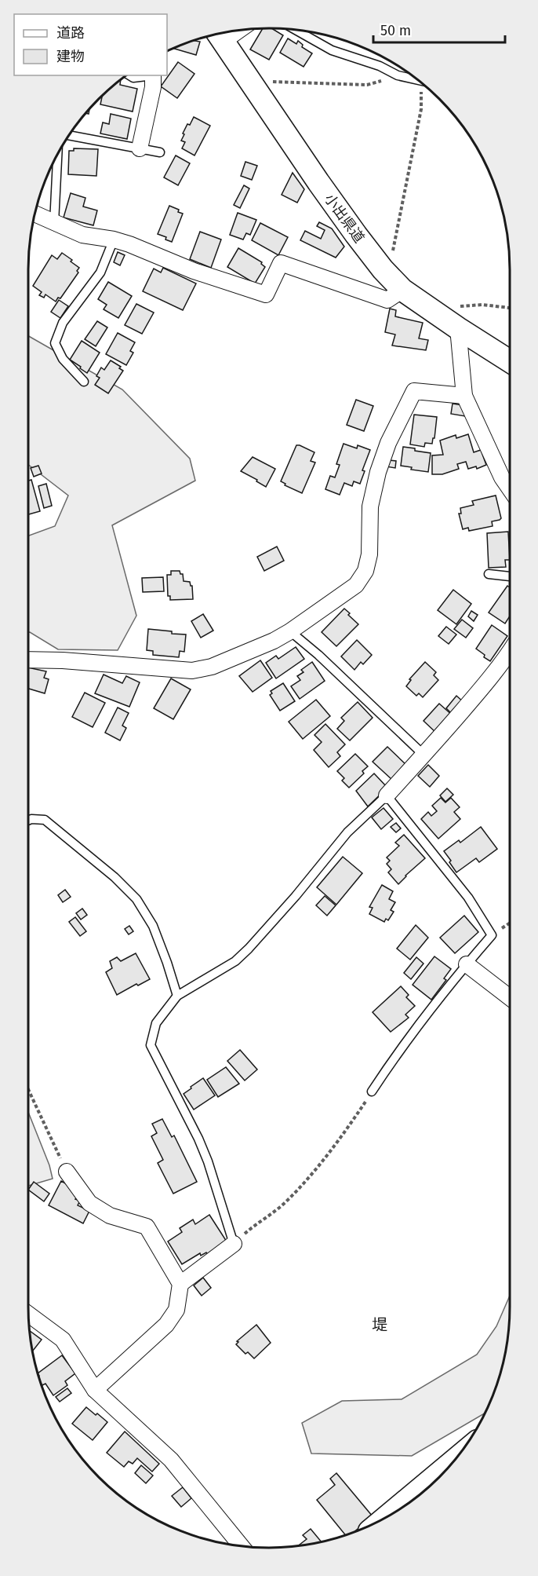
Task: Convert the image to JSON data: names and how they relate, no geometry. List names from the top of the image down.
{
  "streets": {
    "main road": ["小出県道"]
  },
  "districts": ["堤"],
  "legend": ["道路", "建物"],
  "scale_bar": "50 m"
}
